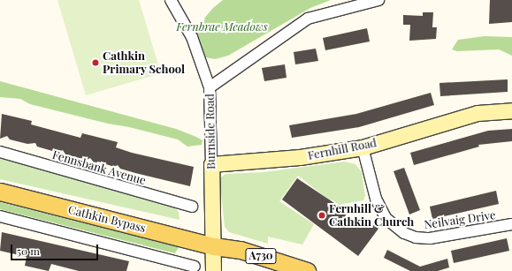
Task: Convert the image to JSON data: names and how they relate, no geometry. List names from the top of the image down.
{
  "streets": {
    "main road": ["Cathkin Bypass", "A730"],
    "street": [
      "Burnside Road",
      "Fernhill Road",
      "Fennsbank Avenue",
      "Neilvaig Drive"
    ]
  },
  "crossings": [
    ["Burnside Road", "Fernhill Road"],
    ["Burnside Road", "Cathkin Bypass"],
    ["Burnside Road", "A730"],
    ["Fernhill Road", "Neilvaig Drive"],
    ["Cathkin Bypass", "A730"]
  ],
  "parks": ["Fernbrae Meadows"],
  "places": ["Cathkin Primary School", "Fernhill & Cathkin Church"],
  "scale_bar": "50 m"
}
